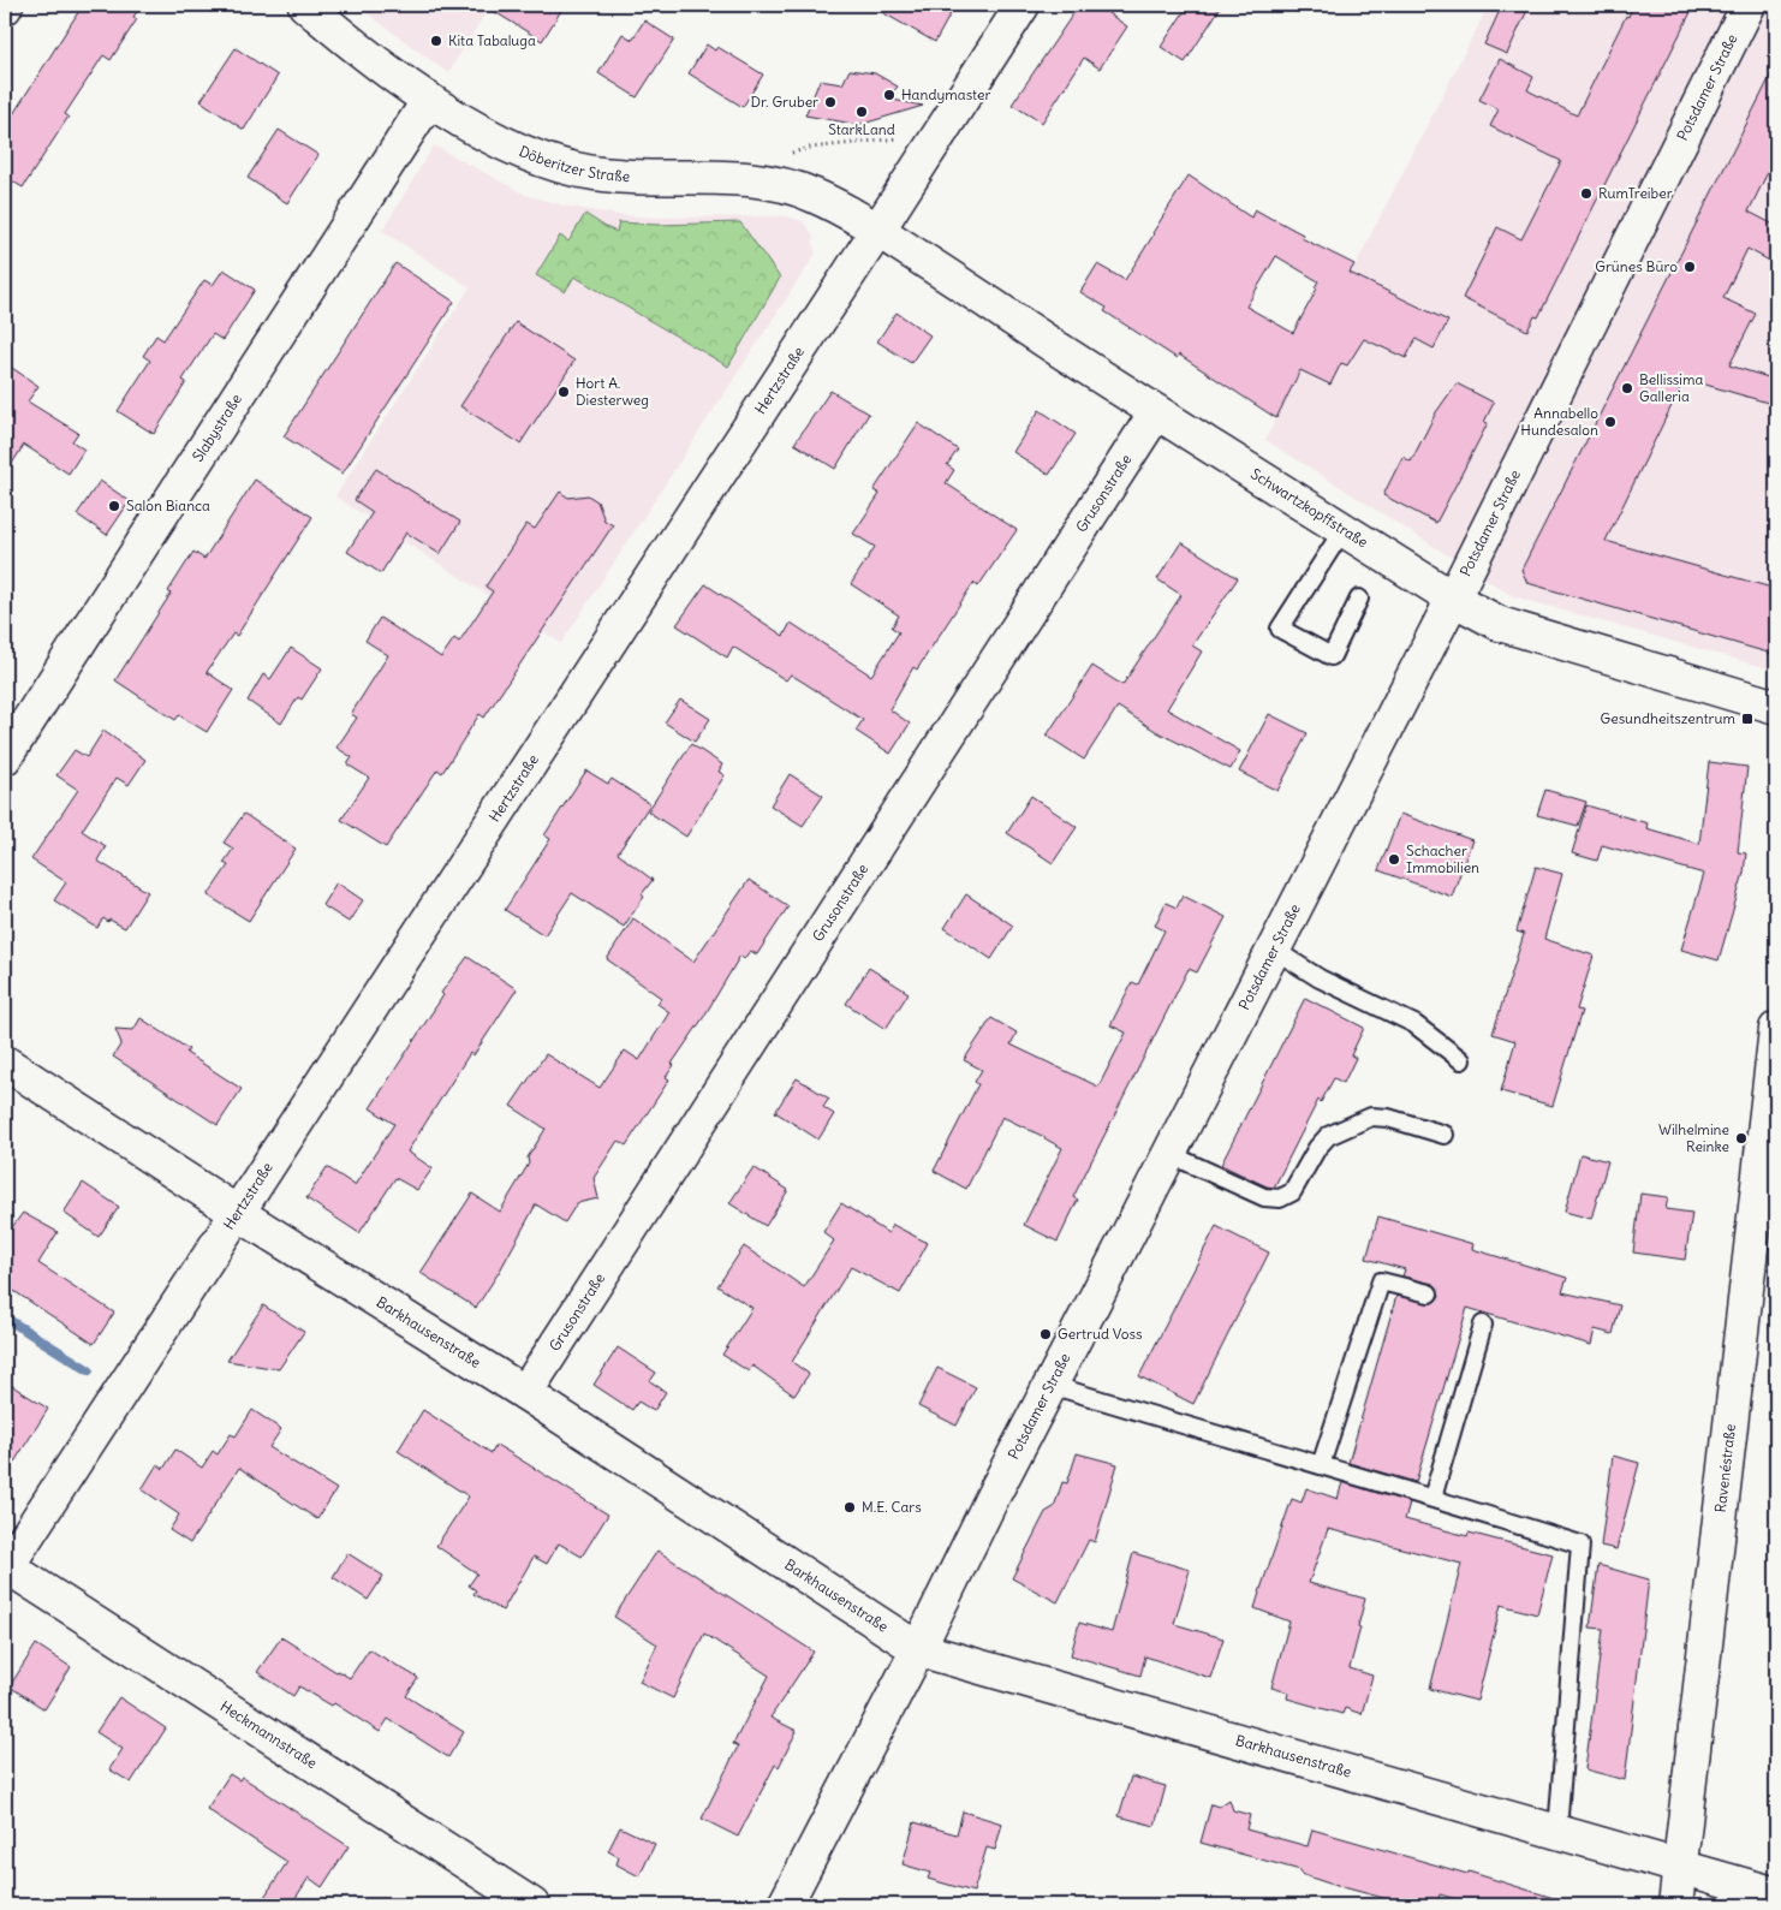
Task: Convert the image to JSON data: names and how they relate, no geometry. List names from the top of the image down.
{
  "streets": {
    "street": [
      "Potsdamer Straße",
      "Döberitzer Straße",
      "Hertzstraße",
      "Slabystraße",
      "Grusonstraße",
      "Schwartzkopffstraße",
      "Barkhausenstraße",
      "Ravenéstraße",
      "Heckmannstraße"
    ]
  },
  "crossings": [
    ["Potsdamer Straße", "Schwartzkopffstraße"],
    ["Potsdamer Straße", "Barkhausenstraße"],
    ["Döberitzer Straße", "Hertzstraße"],
    ["Döberitzer Straße", "Slabystraße"],
    ["Döberitzer Straße", "Schwartzkopffstraße"],
    ["Hertzstraße", "Schwartzkopffstraße"],
    ["Hertzstraße", "Barkhausenstraße"],
    ["Hertzstraße", "Heckmannstraße"],
    ["Grusonstraße", "Schwartzkopffstraße"],
    ["Grusonstraße", "Barkhausenstraße"],
    ["Barkhausenstraße", "Ravenéstraße"]
  ],
  "places": {
    "other": [
      "Kita Tabaluga",
      "Handymaster",
      "Dr. Gruber",
      "StarkLand",
      "RumTreiber",
      "Grünes Büro",
      "Bellissima Galleria",
      "Hort A. Diesterweg",
      "Annabello Hundesalon",
      "Salon Bianca",
      "Schacher Immobilien",
      "Wilhelmine Reinke",
      "Gertrud Voss",
      "M.E. Cars"
    ],
    "transit": ["Gesundheitszentrum"]
  }
}
